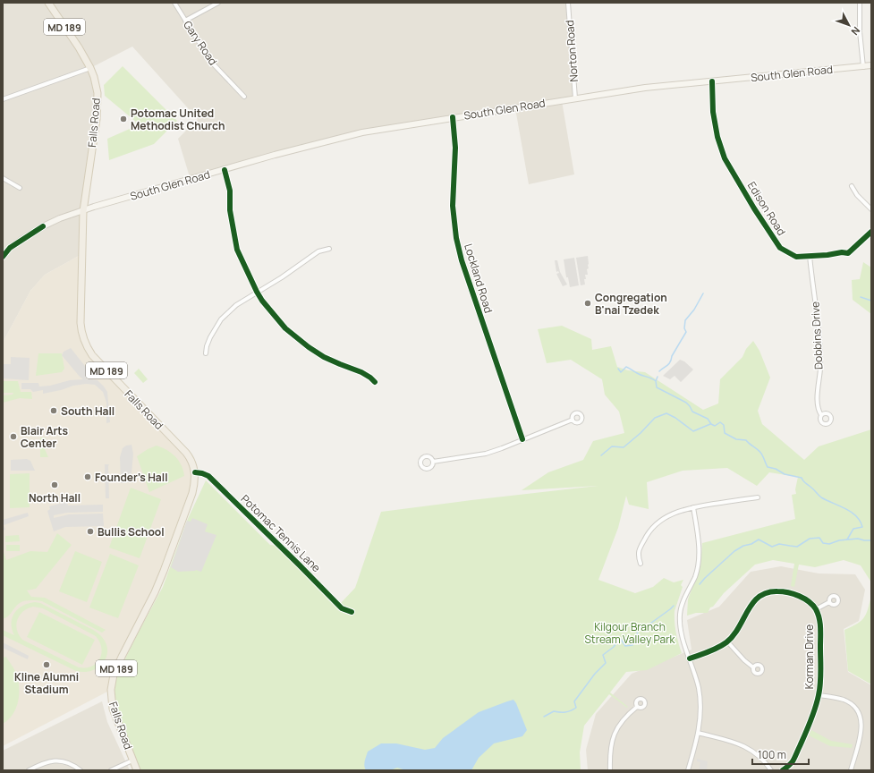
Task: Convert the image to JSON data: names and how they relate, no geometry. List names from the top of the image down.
{
  "streets": {
    "main road": ["MD 189", "South Glen Road", "Falls Road"],
    "street": [
      "Gary Road",
      "Norton Road",
      "Edison Road",
      "Lockland Road",
      "Dobbins Drive",
      "Potomac Tennis Lane",
      "Korman Drive"
    ]
  },
  "crossings": [
    ["Norton Road", "South Glen Road"],
    ["South Glen Road", "Falls Road"],
    ["South Glen Road", "Edison Road"],
    ["South Glen Road", "Lockland Road"],
    ["Falls Road", "Potomac Tennis Lane"],
    ["Edison Road", "Dobbins Drive"]
  ],
  "parks": ["Kilgour Branch Stream Valley Park"],
  "places": [
    "Potomac United Methodist Church",
    "Congregation B'nai Tzedek",
    "South Hall",
    "Blair Arts Center",
    "Founder's Hall",
    "North Hall",
    "Bullis School",
    "Kline Alumni Stadium"
  ],
  "scale_bar": "100 m",
  "north": "bottom right"
}
